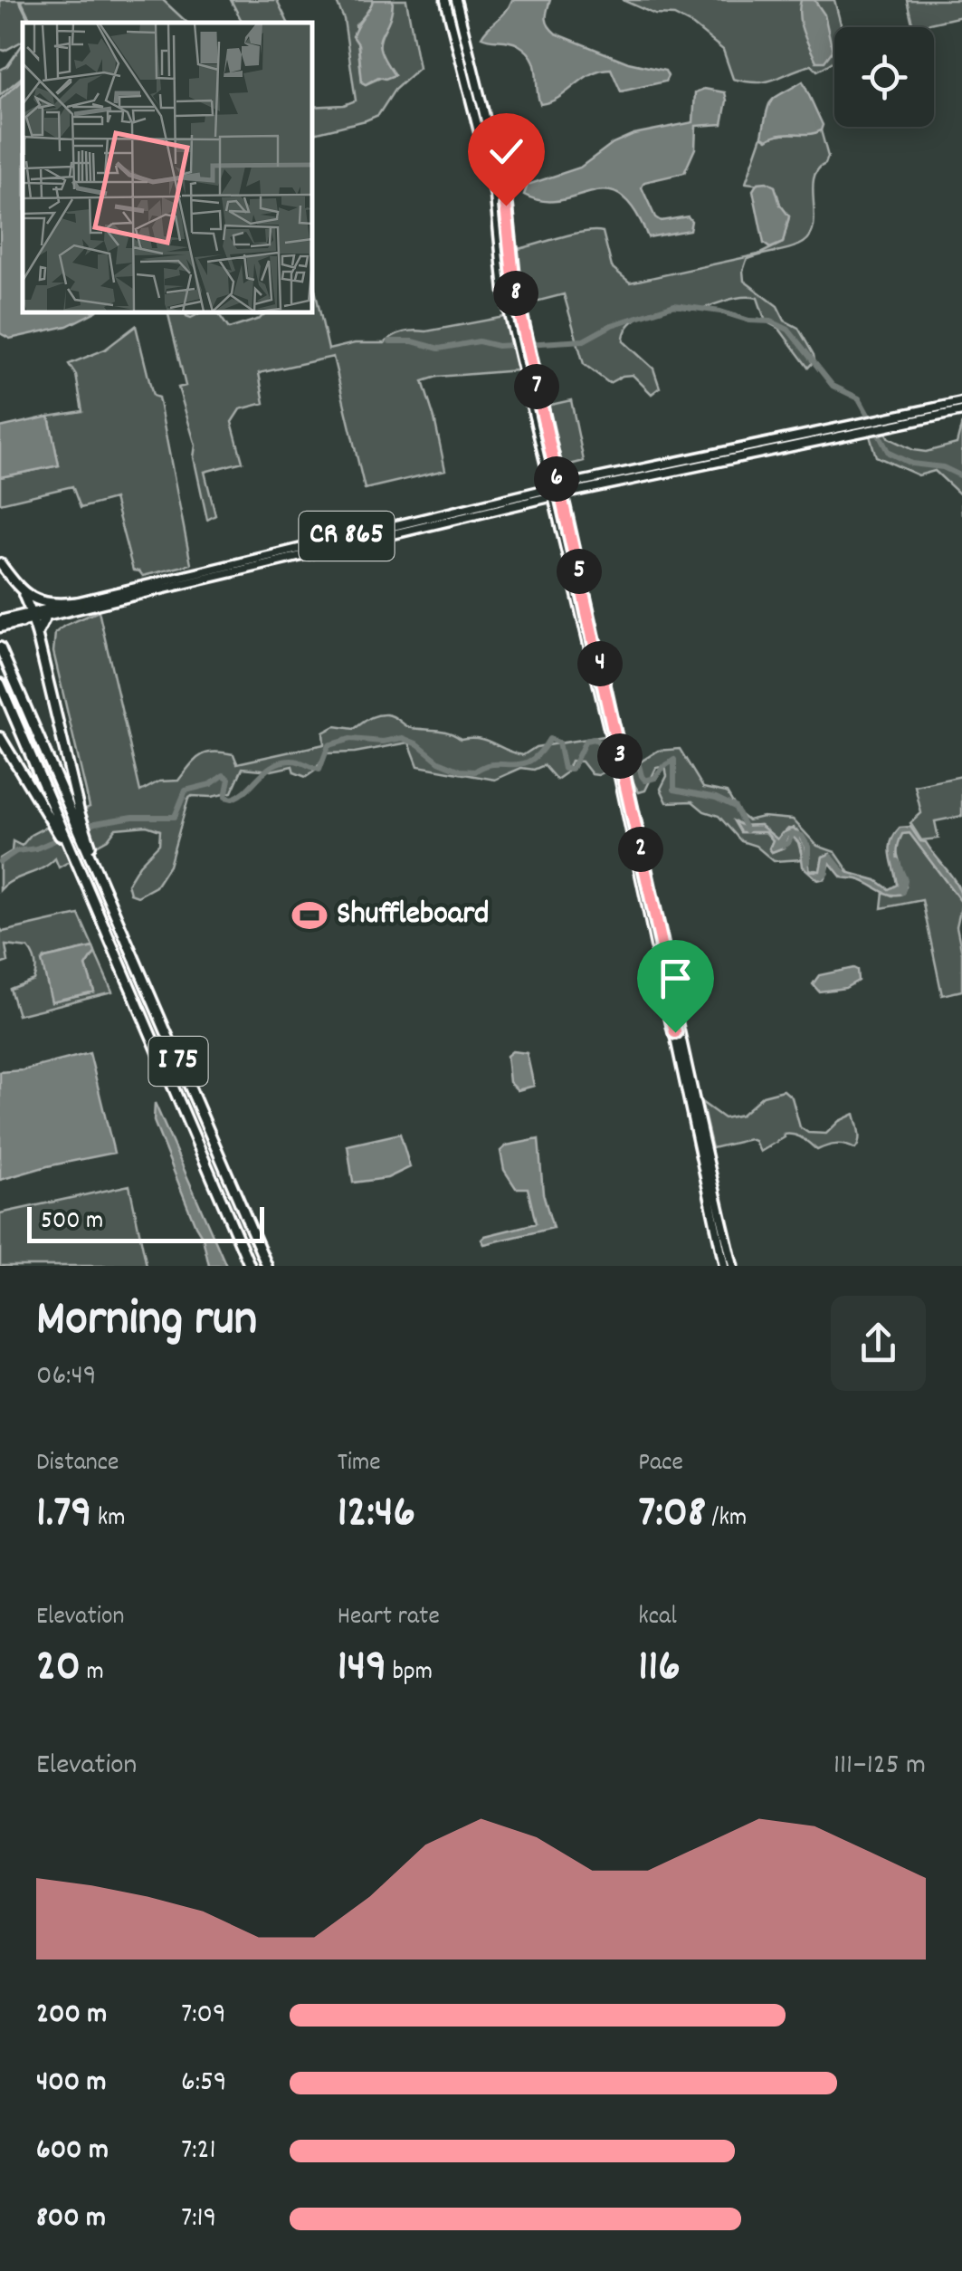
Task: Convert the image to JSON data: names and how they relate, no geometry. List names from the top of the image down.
{
  "streets": {
    "highway": ["I 75"],
    "main road": ["CR 865"]
  },
  "places": {
    "sports": ["Shuffleboard"]
  },
  "scale_bar": "500 m",
  "page": {
    "pins": [
      "8",
      "7",
      "6",
      "5",
      "4",
      "3",
      "2"
    ],
    "scale": "500 m",
    "heading": ["Morning run", "06:49"],
    "stats": [
      ["Distance", "1.79 km"],
      ["Time", "12:46"],
      ["Pace", "7:08 /km"],
      ["Elevation", "20 m"],
      ["Heart rate", "149 bpm"],
      ["kcal", "116"]
    ],
    "chart": ["Elevation", "111–125 m"],
    "list": [
      {
        "name": "200 m",
        "note": "7:09"
      },
      {
        "name": "400 m",
        "note": "6:59"
      },
      {
        "name": "600 m",
        "note": "7:21"
      },
      {
        "name": "800 m",
        "note": "7:19"
      }
    ]
  }
}
